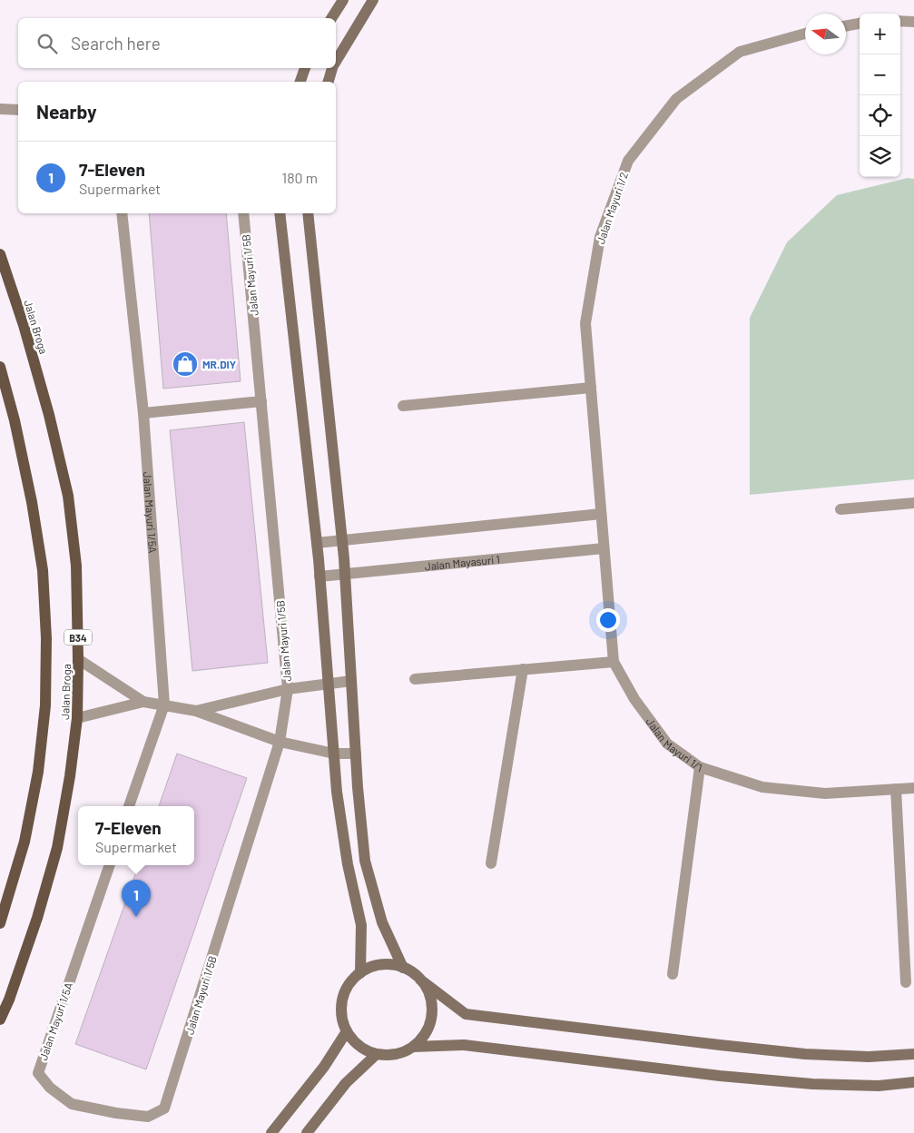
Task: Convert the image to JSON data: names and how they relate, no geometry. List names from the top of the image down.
{
  "streets": {
    "main road": ["Jalan Broga", "B34"],
    "street": [
      "Jalan Mayuri 1/2",
      "Jalan Mayuri 1/5B",
      "Jalan Mayuri 1/5A",
      "Jalan Mayasuri 1",
      "Jalan Mayuri 1/1"
    ]
  },
  "crossings": [
    ["Jalan Mayuri 1/2", "Jalan Mayuri 1/1"],
    ["Jalan Mayuri 1/5B", "Jalan Mayuri 1/5A"],
    ["Jalan Mayasuri 1", "Jalan Mayuri 1/1"]
  ],
  "places": {
    "shop": ["MR.DIY"]
  },
  "north": "left",
  "page": {
    "map_buttons": ["+", "−"],
    "search": "Search here",
    "heading": "Nearby",
    "list": [
      {
        "mark": "1",
        "name": "7-Eleven",
        "note": "Supermarket",
        "value": "180 m"
      }
    ],
    "popup": ["7-Eleven", "Supermarket"],
    "pins": "1"
  }
}
